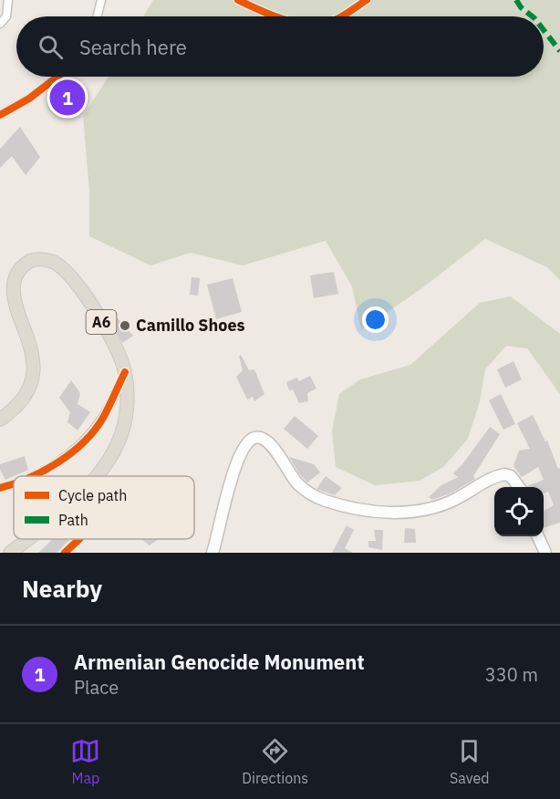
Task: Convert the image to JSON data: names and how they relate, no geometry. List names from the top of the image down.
{
  "streets": {
    "highway": ["A6"]
  },
  "places": ["Camillo Shoes"],
  "legend": ["Cycle path", "Path"],
  "page": {
    "search": "Search here",
    "pins": "1",
    "heading": "Nearby",
    "list": [
      {
        "mark": "1",
        "name": "Armenian Genocide Monument",
        "note": "Place",
        "value": "330 m"
      }
    ],
    "nav": ["Map", "Directions", "Saved"]
  }
}
